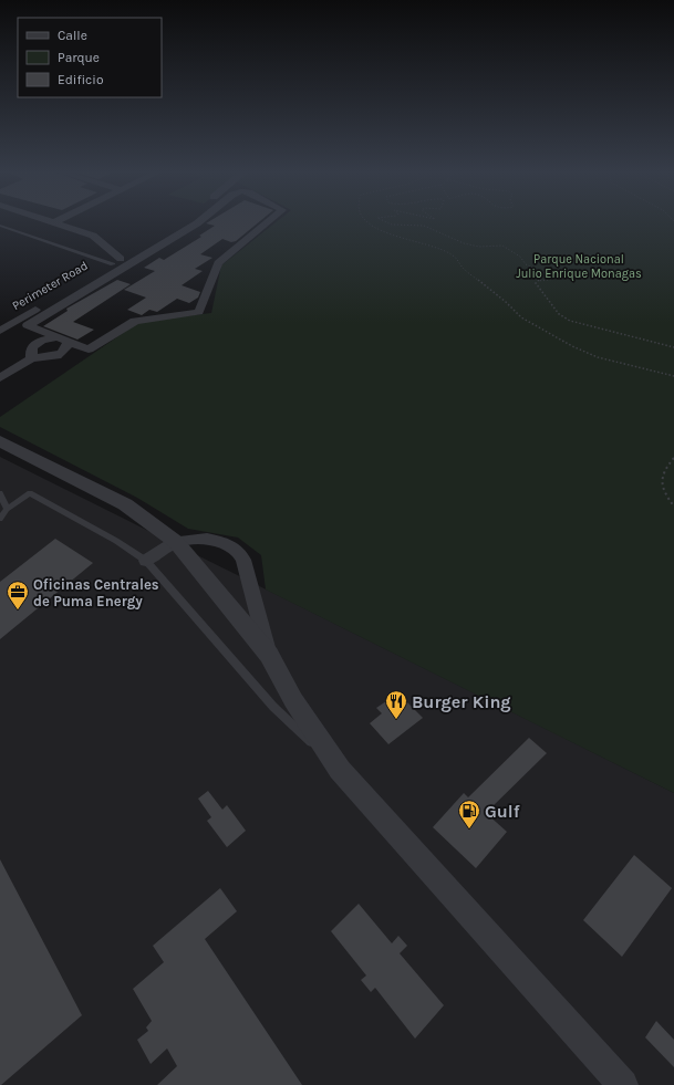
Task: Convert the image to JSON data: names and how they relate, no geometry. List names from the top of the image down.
{
  "streets": {
    "street": ["Perimeter Road"]
  },
  "parks": ["Parque Nacional Julio Enrique Monagas"],
  "places": {
    "office": ["Oficinas Centrales de Puma Energy"],
    "restaurant": ["Burger King"],
    "fuel station": ["Gulf"]
  },
  "legend": ["Calle", "Parque", "Edificio"]
}
